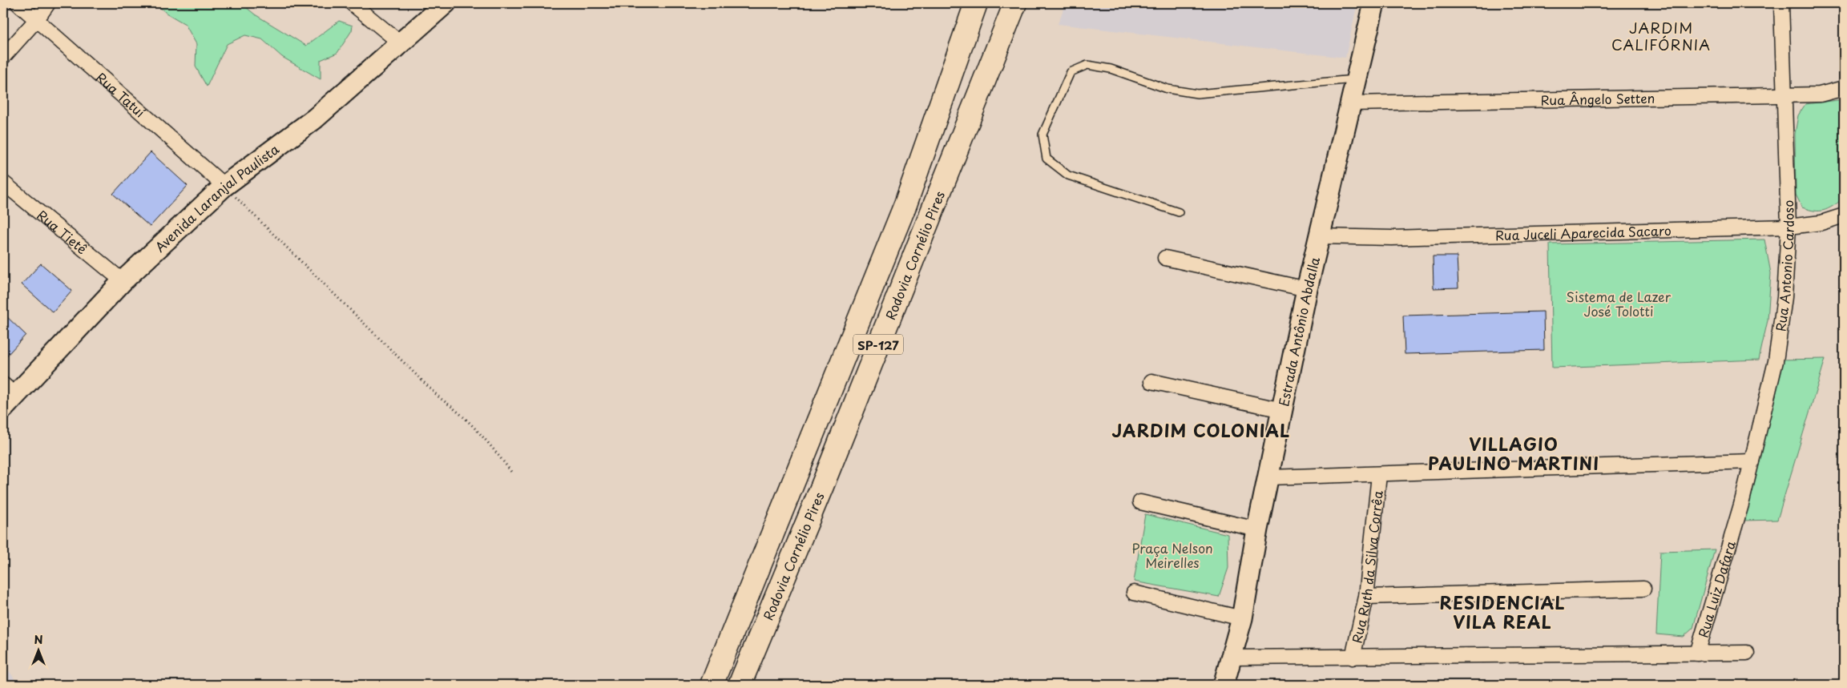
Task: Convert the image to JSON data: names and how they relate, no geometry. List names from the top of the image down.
{
  "streets": {
    "main road": ["Rodovia Cornélio Pires", "SP-127"],
    "street": [
      "Rua Tatuí",
      "Rua Ângelo Setten",
      "Avenida Laranjal Paulista",
      "Rua Tietê",
      "Rua Juceli Aparecida Sacaro",
      "Rua Antonio Cardoso",
      "Estrada Antônio Abdalla",
      "Rua Ruth da Silva Corrêa",
      "Rua Luiz Dafara"
    ]
  },
  "crossings": [
    ["Rua Tatuí", "Avenida Laranjal Paulista"],
    ["Rua Ângelo Setten", "Rua Antonio Cardoso"],
    ["Rua Ângelo Setten", "Estrada Antônio Abdalla"],
    ["Avenida Laranjal Paulista", "Rua Tietê"],
    ["Rua Juceli Aparecida Sacaro", "Rua Antonio Cardoso"],
    ["Rua Juceli Aparecida Sacaro", "Estrada Antônio Abdalla"],
    ["Rua Antonio Cardoso", "Rua Luiz Dafara"]
  ],
  "districts": [
    "JARDIM CALIFÓRNIA",
    "JARDIM COLONIAL",
    "VILLAGIO PAULINO MARTINI",
    "RESIDENCIAL VILA REAL"
  ],
  "parks": ["Sistema de Lazer José Tolotti", "Praça Nelson Meirelles"],
  "north": "top"
}
